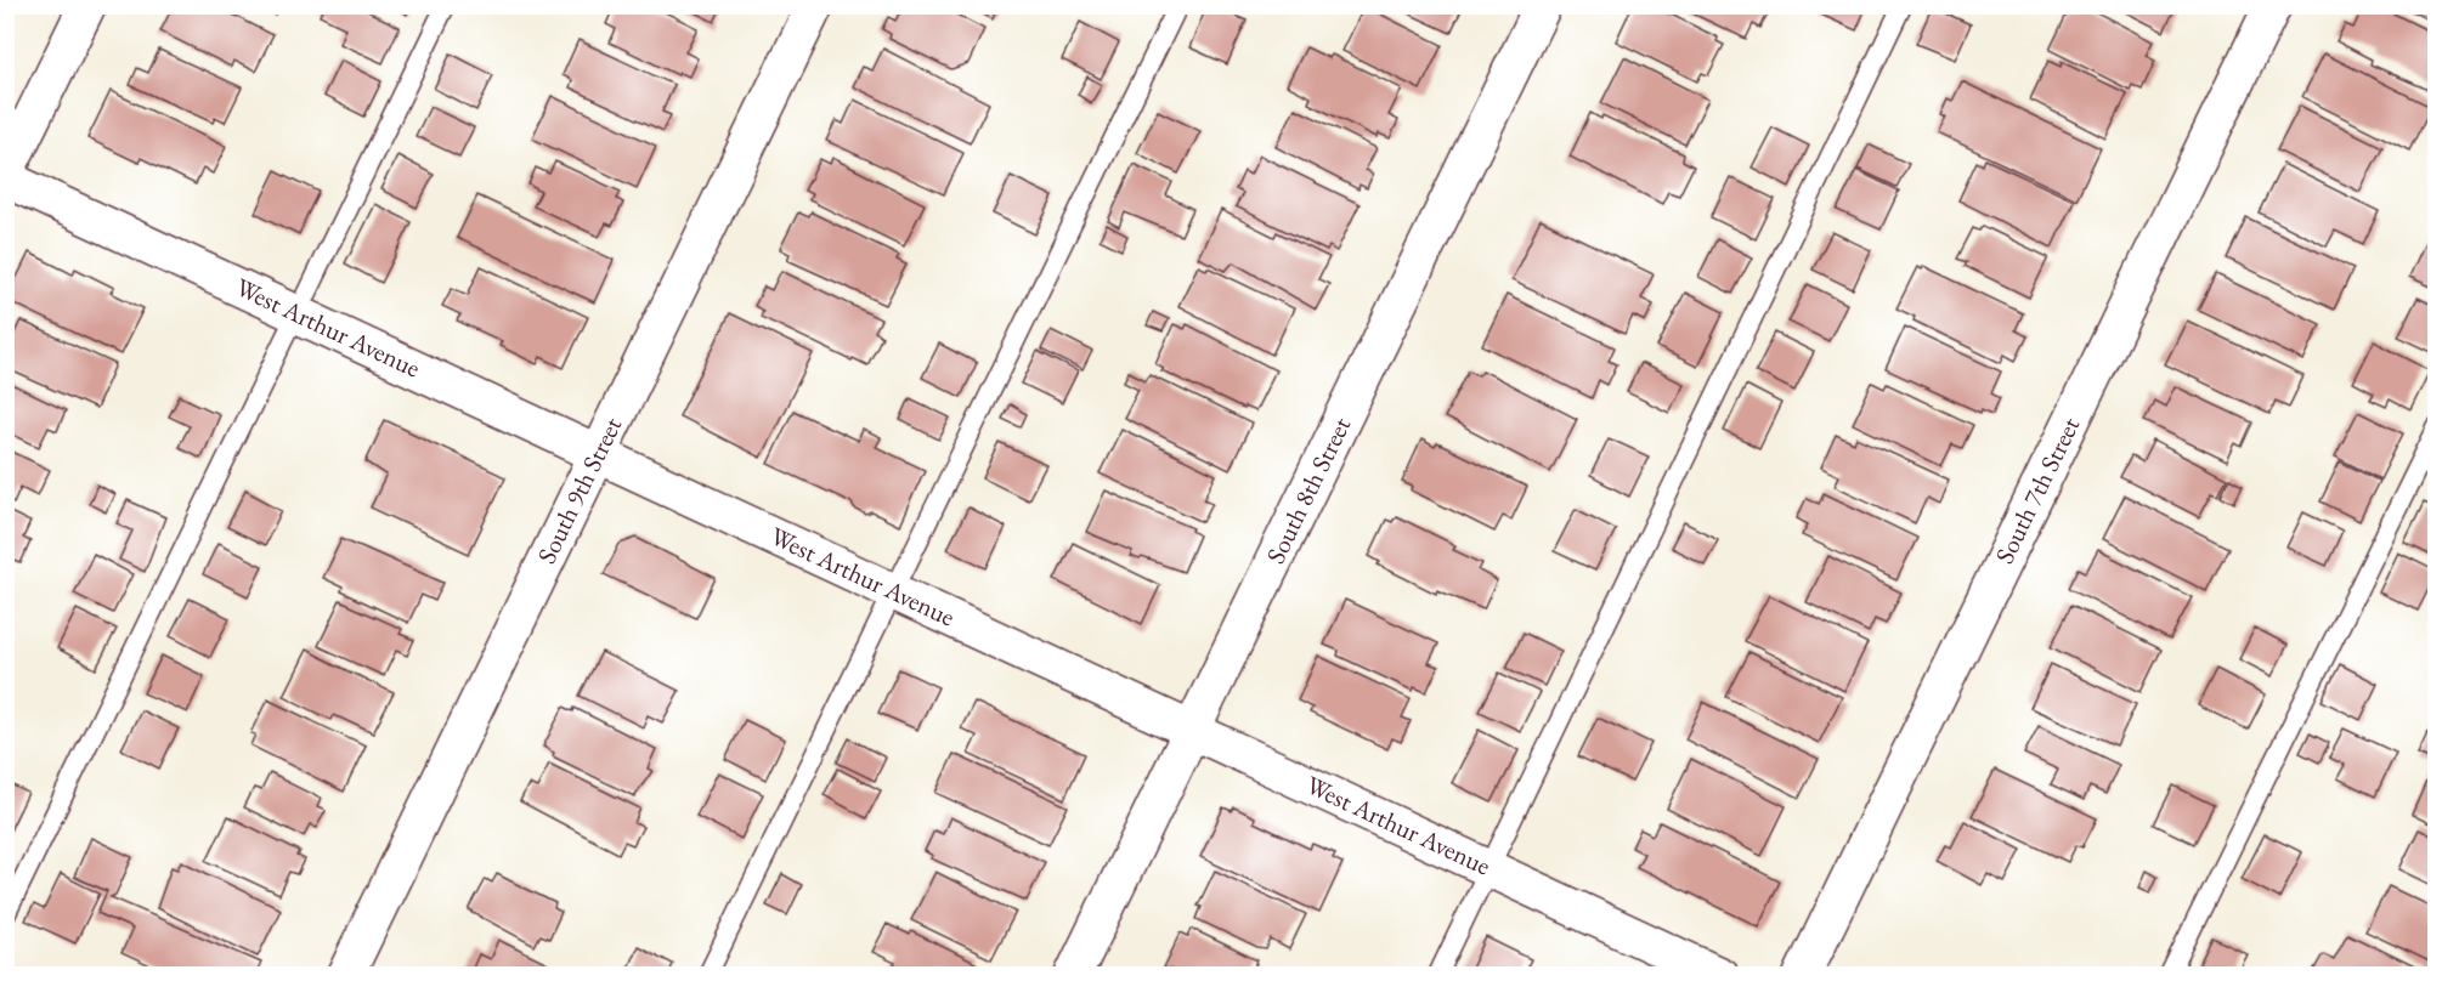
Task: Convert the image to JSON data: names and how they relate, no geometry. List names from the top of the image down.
{
  "streets": {
    "street": [
      "West Arthur Avenue",
      "South 9th Street",
      "South 8th Street",
      "South 7th Street"
    ]
  },
  "crossings": [
    ["West Arthur Avenue", "South 9th Street"],
    ["West Arthur Avenue", "South 8th Street"]
  ]
}
